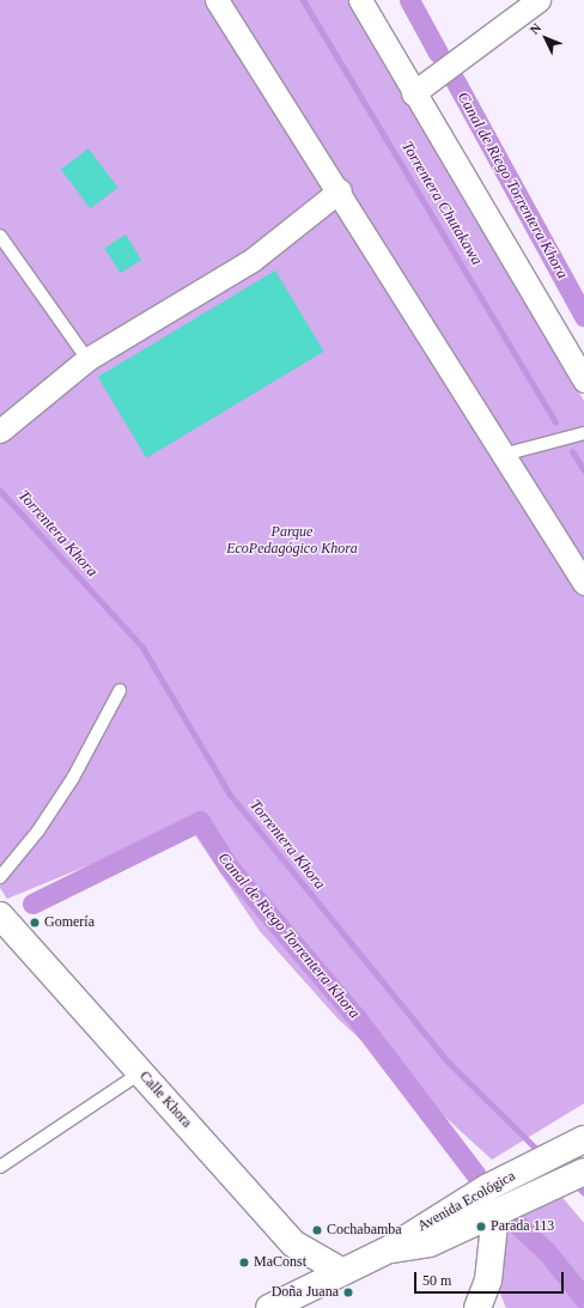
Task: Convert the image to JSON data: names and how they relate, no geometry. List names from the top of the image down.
{
  "streets": {
    "main road": ["Calle Khora", "Avenida Ecológica"]
  },
  "water": ["Canal de Riego Torrentera Khora", "Torrentera Chutakawa", "Torrentera Khora"],
  "parks": ["Parque EcoPedagógico Khora"],
  "places": [
    "Gomería",
    "Parada 113",
    "Cochabamba",
    "MaConst",
    "Doña Juana"
  ],
  "scale_bar": "50 m",
  "north": "top left"
}
